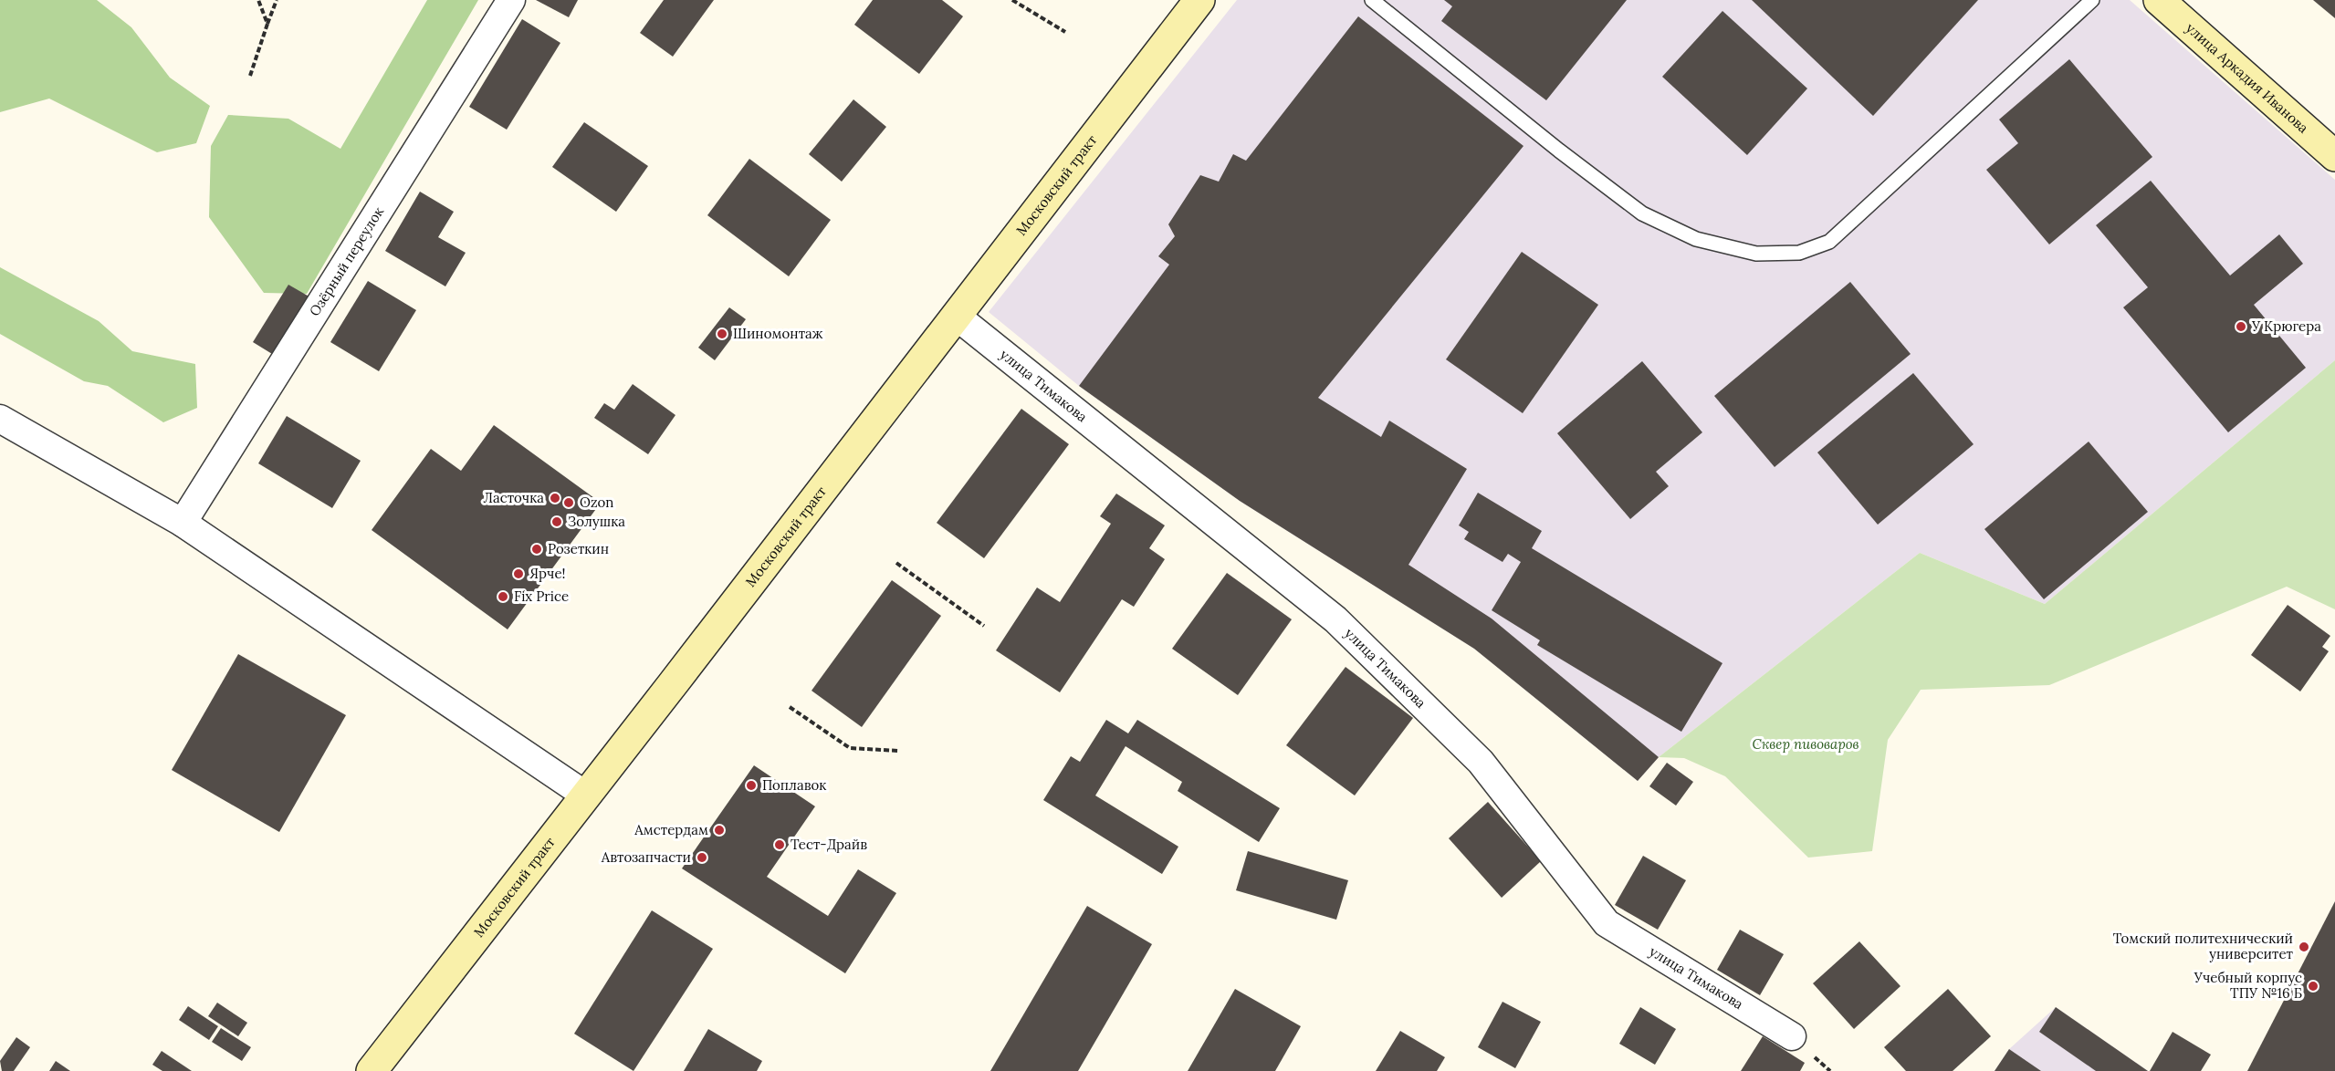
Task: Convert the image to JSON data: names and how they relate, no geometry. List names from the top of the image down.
{
  "streets": {
    "main road": ["улица Аркадия Иванова", "Московский тракт"],
    "street": ["Озёрный переулок", "улица Тимакова"]
  },
  "crossings": [
    ["Московский тракт", "улица Тимакова"]
  ],
  "parks": ["Сквер пивоваров"],
  "places": [
    "У Крюгера",
    "Шиномонтаж",
    "Ласточка",
    "Ozon",
    "Золушка",
    "Розеткин",
    "Ярче!",
    "Fix Price",
    "Поплавок",
    "Амстердам",
    "Тест-Драйв",
    "Автозапчасти",
    "Томский политехнический университет",
    "Учебный корпус ТПУ №16 Б"
  ]
}
